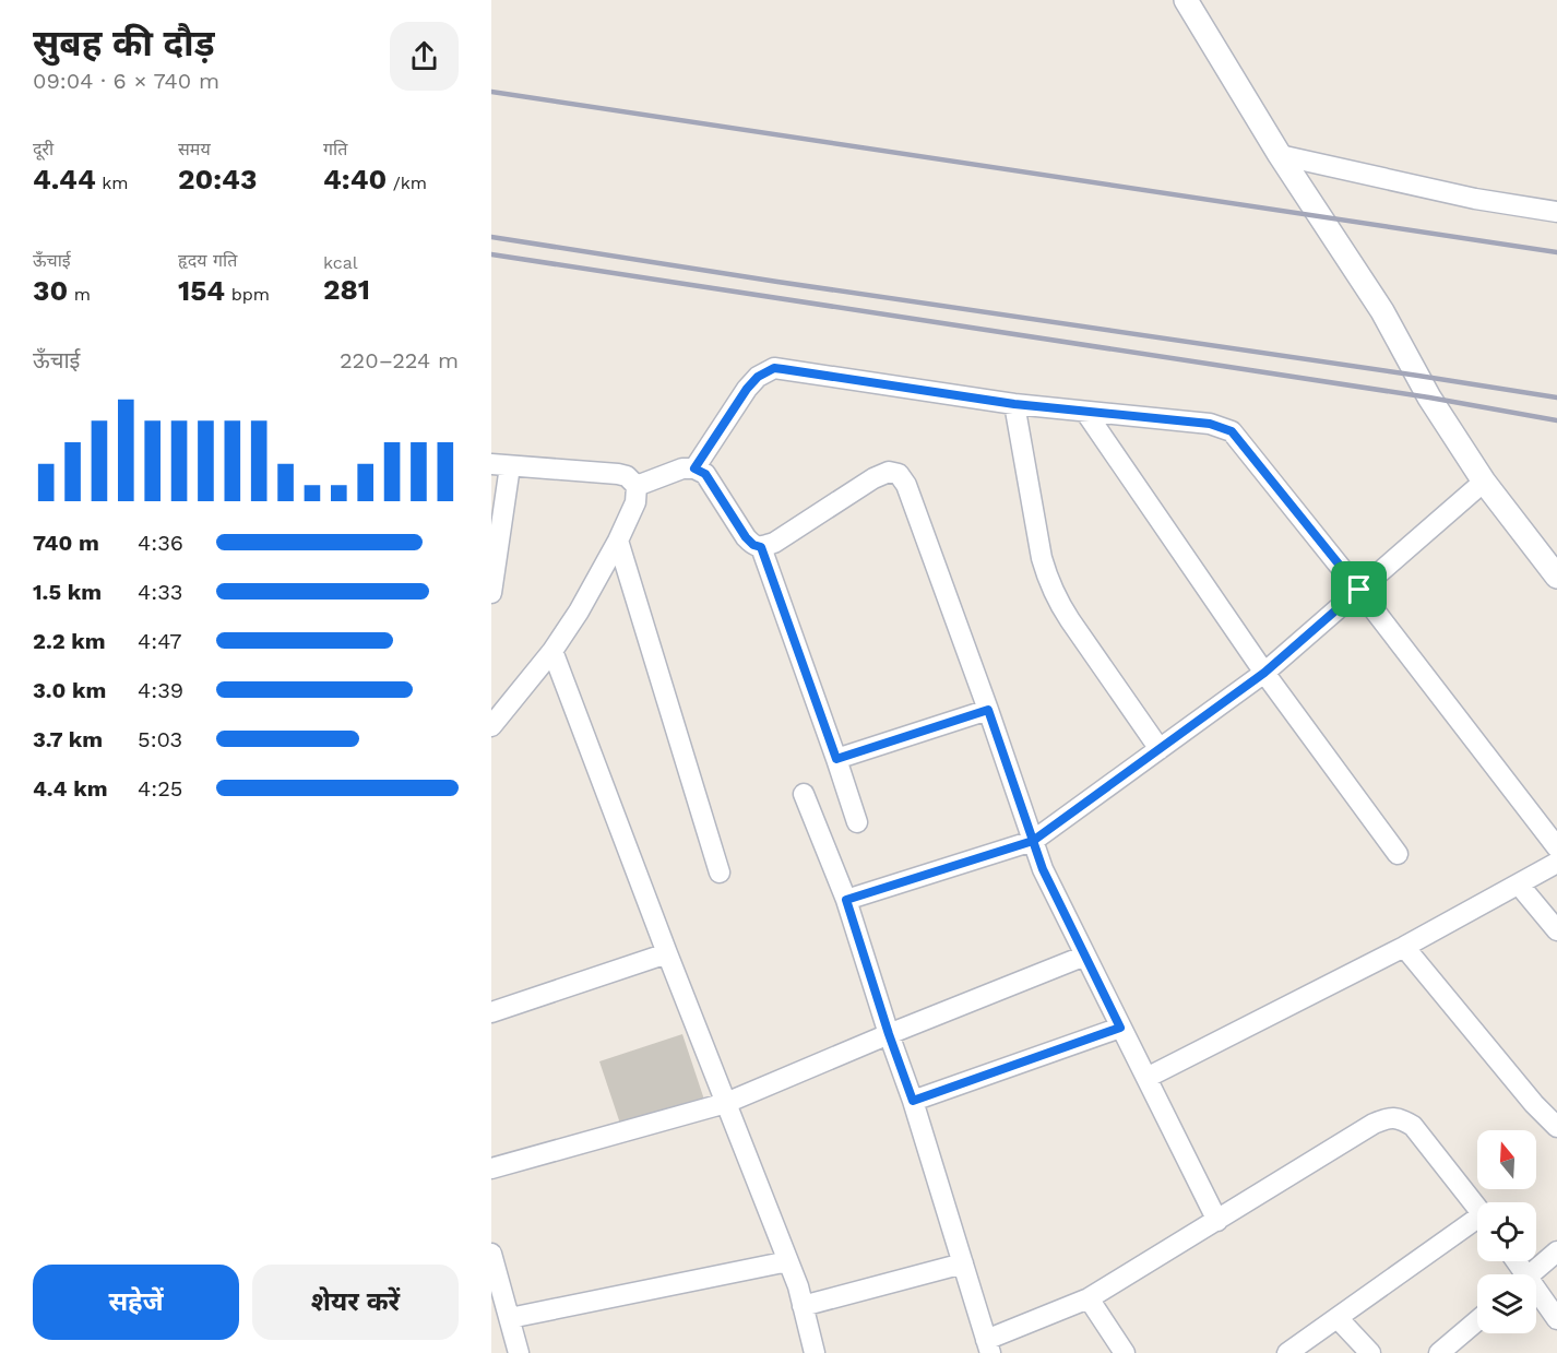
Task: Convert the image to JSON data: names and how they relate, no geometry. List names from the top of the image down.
{
  "north": "top",
  "page": {
    "heading": ["सुबह की दौड़", "09:04 · 6 × 740 m"],
    "stats": [
      ["दूरी", "4.44 km"],
      ["समय", "20:43"],
      ["गति", "4:40 /km"],
      ["ऊँचाई", "30 m"],
      ["हृदय गति", "154 bpm"],
      ["kcal", "281"]
    ],
    "chart": ["ऊँचाई", "220–224 m"],
    "list": [
      {
        "name": "740 m",
        "note": "4:36"
      },
      {
        "name": "1.5 km",
        "note": "4:33"
      },
      {
        "name": "2.2 km",
        "note": "4:47"
      },
      {
        "name": "3.0 km",
        "note": "4:39"
      },
      {
        "name": "3.7 km",
        "note": "5:03"
      },
      {
        "name": "4.4 km",
        "note": "4:25"
      }
    ],
    "buttons": ["सहेजें", "शेयर करें"]
  }
}
